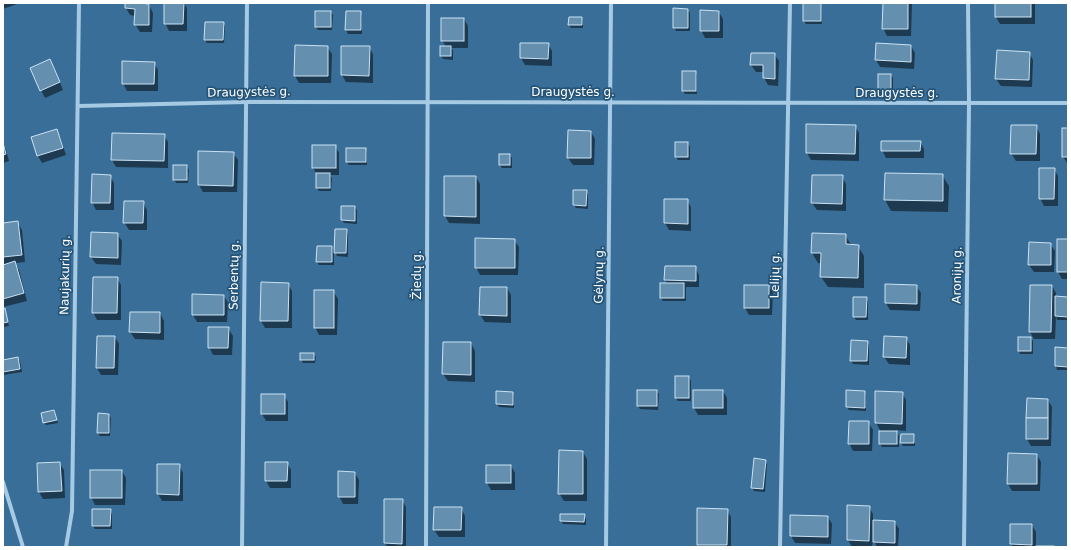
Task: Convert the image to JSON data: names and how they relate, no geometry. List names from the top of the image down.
{
  "streets": {
    "street": [
      "Draugystės g.",
      "Naujakurių g.",
      "Serbentų g.",
      "Žiedų g.",
      "Gėlynų g.",
      "Lelijų g.",
      "Aronijų g."
    ]
  },
  "crossings": [
    ["Draugystės g.", "Naujakurių g."],
    ["Draugystės g.", "Serbentų g."],
    ["Draugystės g.", "Žiedų g."],
    ["Draugystės g.", "Gėlynų g."],
    ["Draugystės g.", "Lelijų g."],
    ["Draugystės g.", "Aronijų g."]
  ]
}
